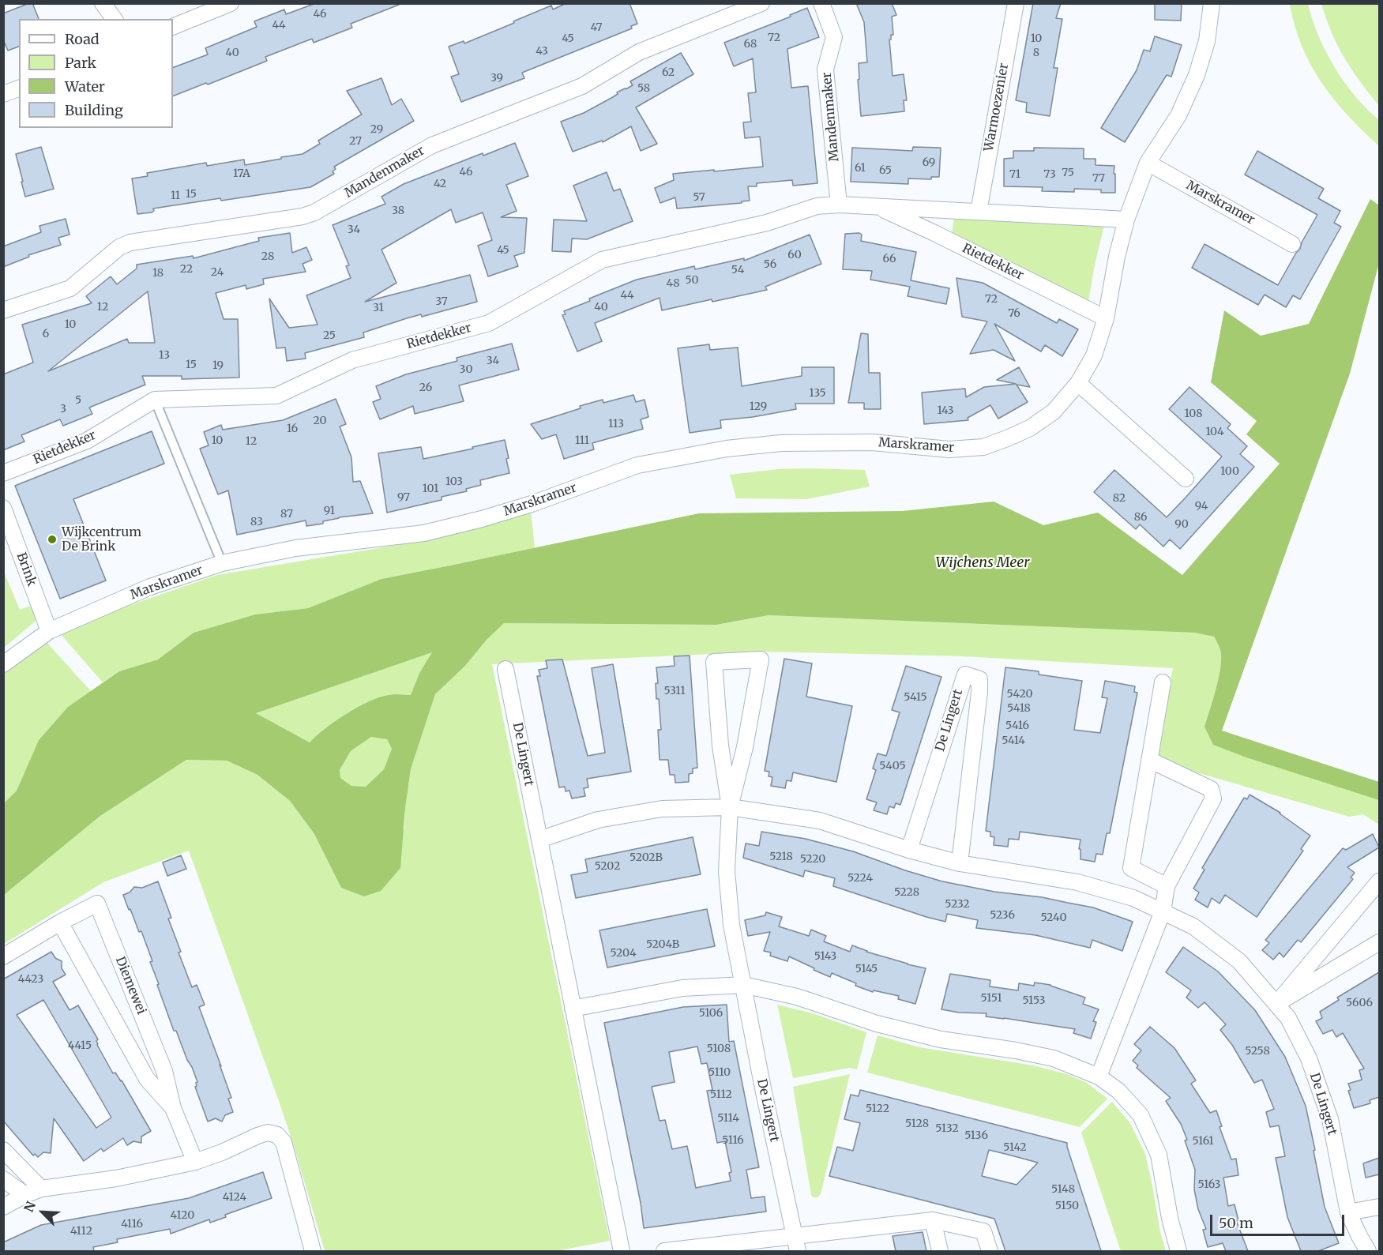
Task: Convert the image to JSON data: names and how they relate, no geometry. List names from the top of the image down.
{
  "streets": {
    "street": [
      "Warmoezenier",
      "Mandenmaker",
      "Marskramer",
      "Rietdekker",
      "Brink",
      "De Lingert",
      "Diemewei"
    ]
  },
  "crossings": [
    ["Warmoezenier", "Rietdekker"],
    ["Mandenmaker", "Rietdekker"],
    ["Marskramer", "Rietdekker"],
    ["Marskramer", "Brink"]
  ],
  "water": ["Wijchens Meer"],
  "places": ["Wijkcentrum De Brink"],
  "house_numbers": [
    "46",
    "44",
    "47",
    "72",
    "45",
    "10",
    "68",
    "43",
    "40",
    "8",
    "62",
    "39",
    "58",
    "29",
    "27",
    "69",
    "61",
    "65",
    "46",
    "75",
    "17A",
    "71",
    "73",
    "77",
    "42",
    "15",
    "11",
    "57",
    "38",
    "34",
    "45",
    "60",
    "28",
    "66",
    "56",
    "22",
    "54",
    "24",
    "18",
    "50",
    "48",
    "44",
    "72",
    "37",
    "12",
    "40",
    "31",
    "76",
    "10",
    "6",
    "25",
    "13",
    "34",
    "15",
    "19",
    "30",
    "26",
    "135",
    "5",
    "129",
    "3",
    "143",
    "108",
    "20",
    "113",
    "16",
    "104",
    "10",
    "111",
    "12",
    "100",
    "103",
    "101",
    "97",
    "82",
    "94",
    "91",
    "87",
    "86",
    "83",
    "90",
    "5311",
    "5420",
    "5415",
    "5418",
    "5416",
    "5414",
    "5405",
    "5218",
    "5202B",
    "5220",
    "5202",
    "5224",
    "5228",
    "5232",
    "5236",
    "5240",
    "5204B",
    "5204",
    "5143",
    "5145",
    "4423",
    "5151",
    "5153",
    "5606",
    "5106",
    "4415",
    "5108",
    "5258",
    "5110",
    "5112",
    "5122",
    "5114",
    "5128",
    "5132",
    "5136",
    "5116",
    "5161",
    "5142",
    "5163",
    "5148",
    "4124",
    "5150",
    "4120",
    "4116",
    "4112"
  ],
  "legend": [
    "Road",
    "Park",
    "Water",
    "Building"
  ],
  "scale_bar": "50 m",
  "north": "top left"
}
